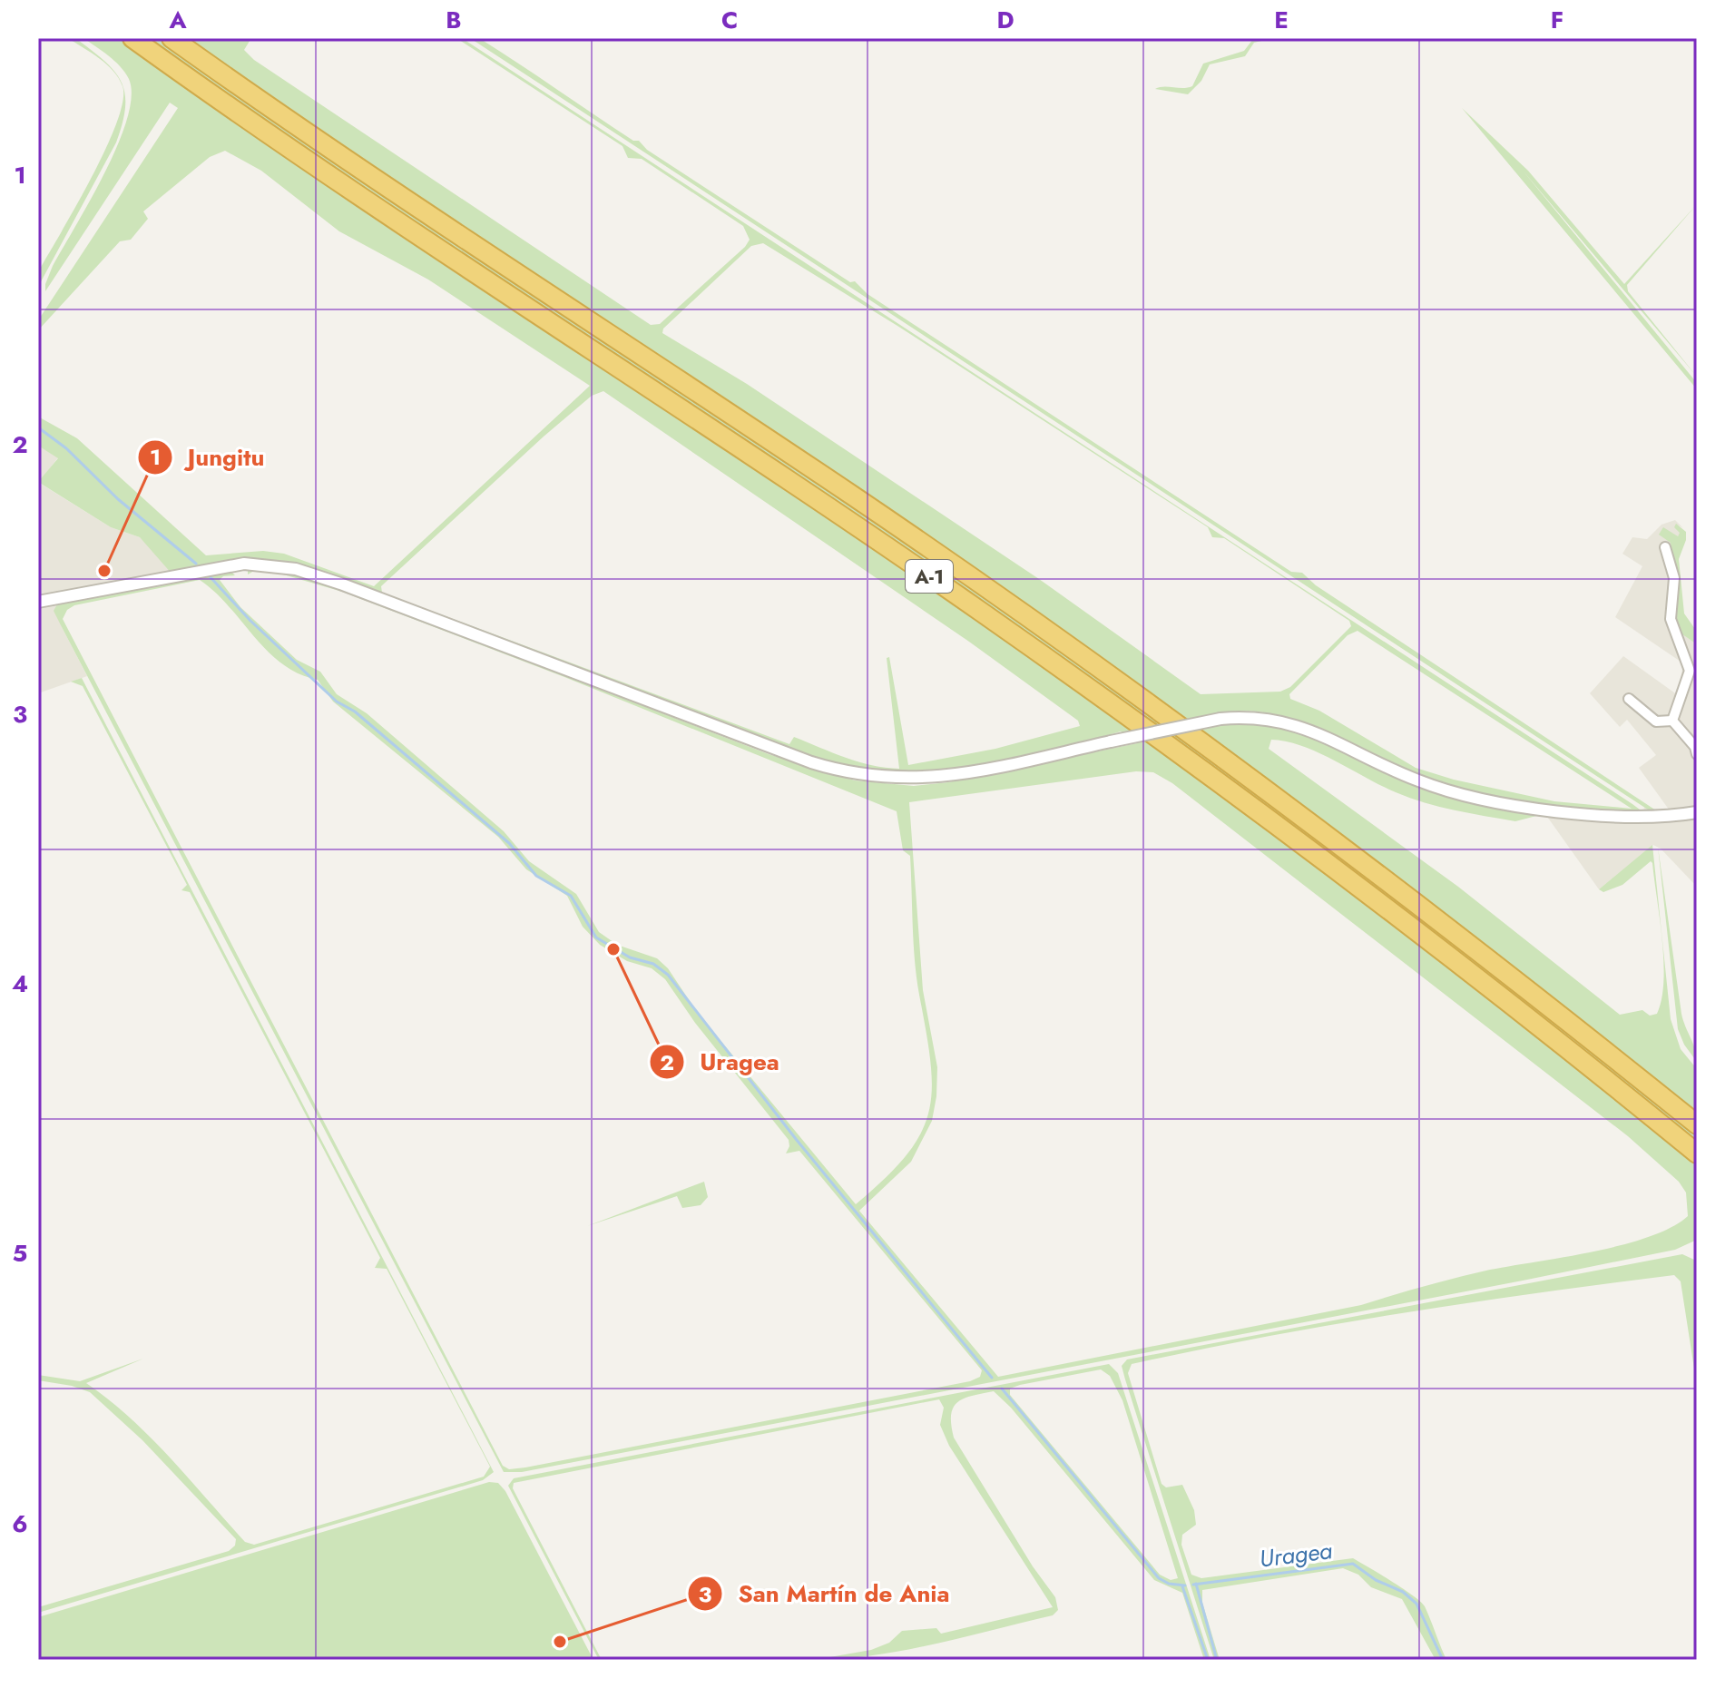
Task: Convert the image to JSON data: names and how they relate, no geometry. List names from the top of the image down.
{
  "streets": {
    "highway": ["A-1"]
  },
  "water": ["Uragea"],
  "places": ["Jungitu", "Uragea", "San Martín de Ania"],
  "grid": {
    "columns": [
      "A",
      "B",
      "C",
      "D",
      "E",
      "F"
    ],
    "rows": [
      "1",
      "2",
      "3",
      "4",
      "5",
      "6"
    ]
  }
}
